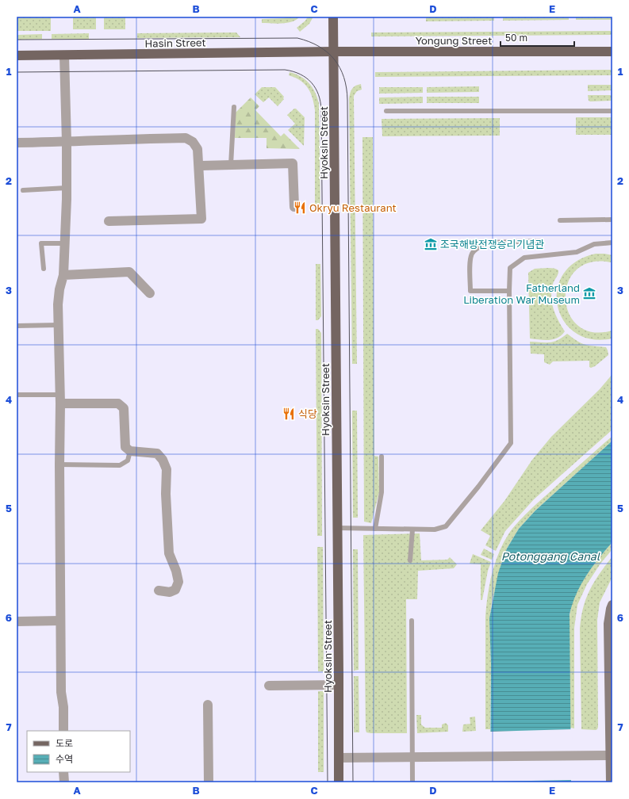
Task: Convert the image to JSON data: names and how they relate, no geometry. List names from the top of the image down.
{
  "streets": {
    "main road": ["Yongung Street", "Hasin Street", "Hyoksin Street"]
  },
  "crossings": [
    ["Yongung Street", "Hasin Street"],
    ["Yongung Street", "Hyoksin Street"],
    ["Hasin Street", "Hyoksin Street"]
  ],
  "water": ["Potonggang Canal"],
  "places": {
    "restaurant": ["Okryu Restaurant", "식당"],
    "museum": ["조국해방전쟁승리기념관", "Fatherland Liberation War Museum"]
  },
  "legend": ["도로", "수역"],
  "scale_bar": "50 m",
  "grid": {
    "columns": [
      "A",
      "B",
      "C",
      "D",
      "E"
    ],
    "rows": [
      "1",
      "2",
      "3",
      "4",
      "5",
      "6",
      "7"
    ]
  }
}
